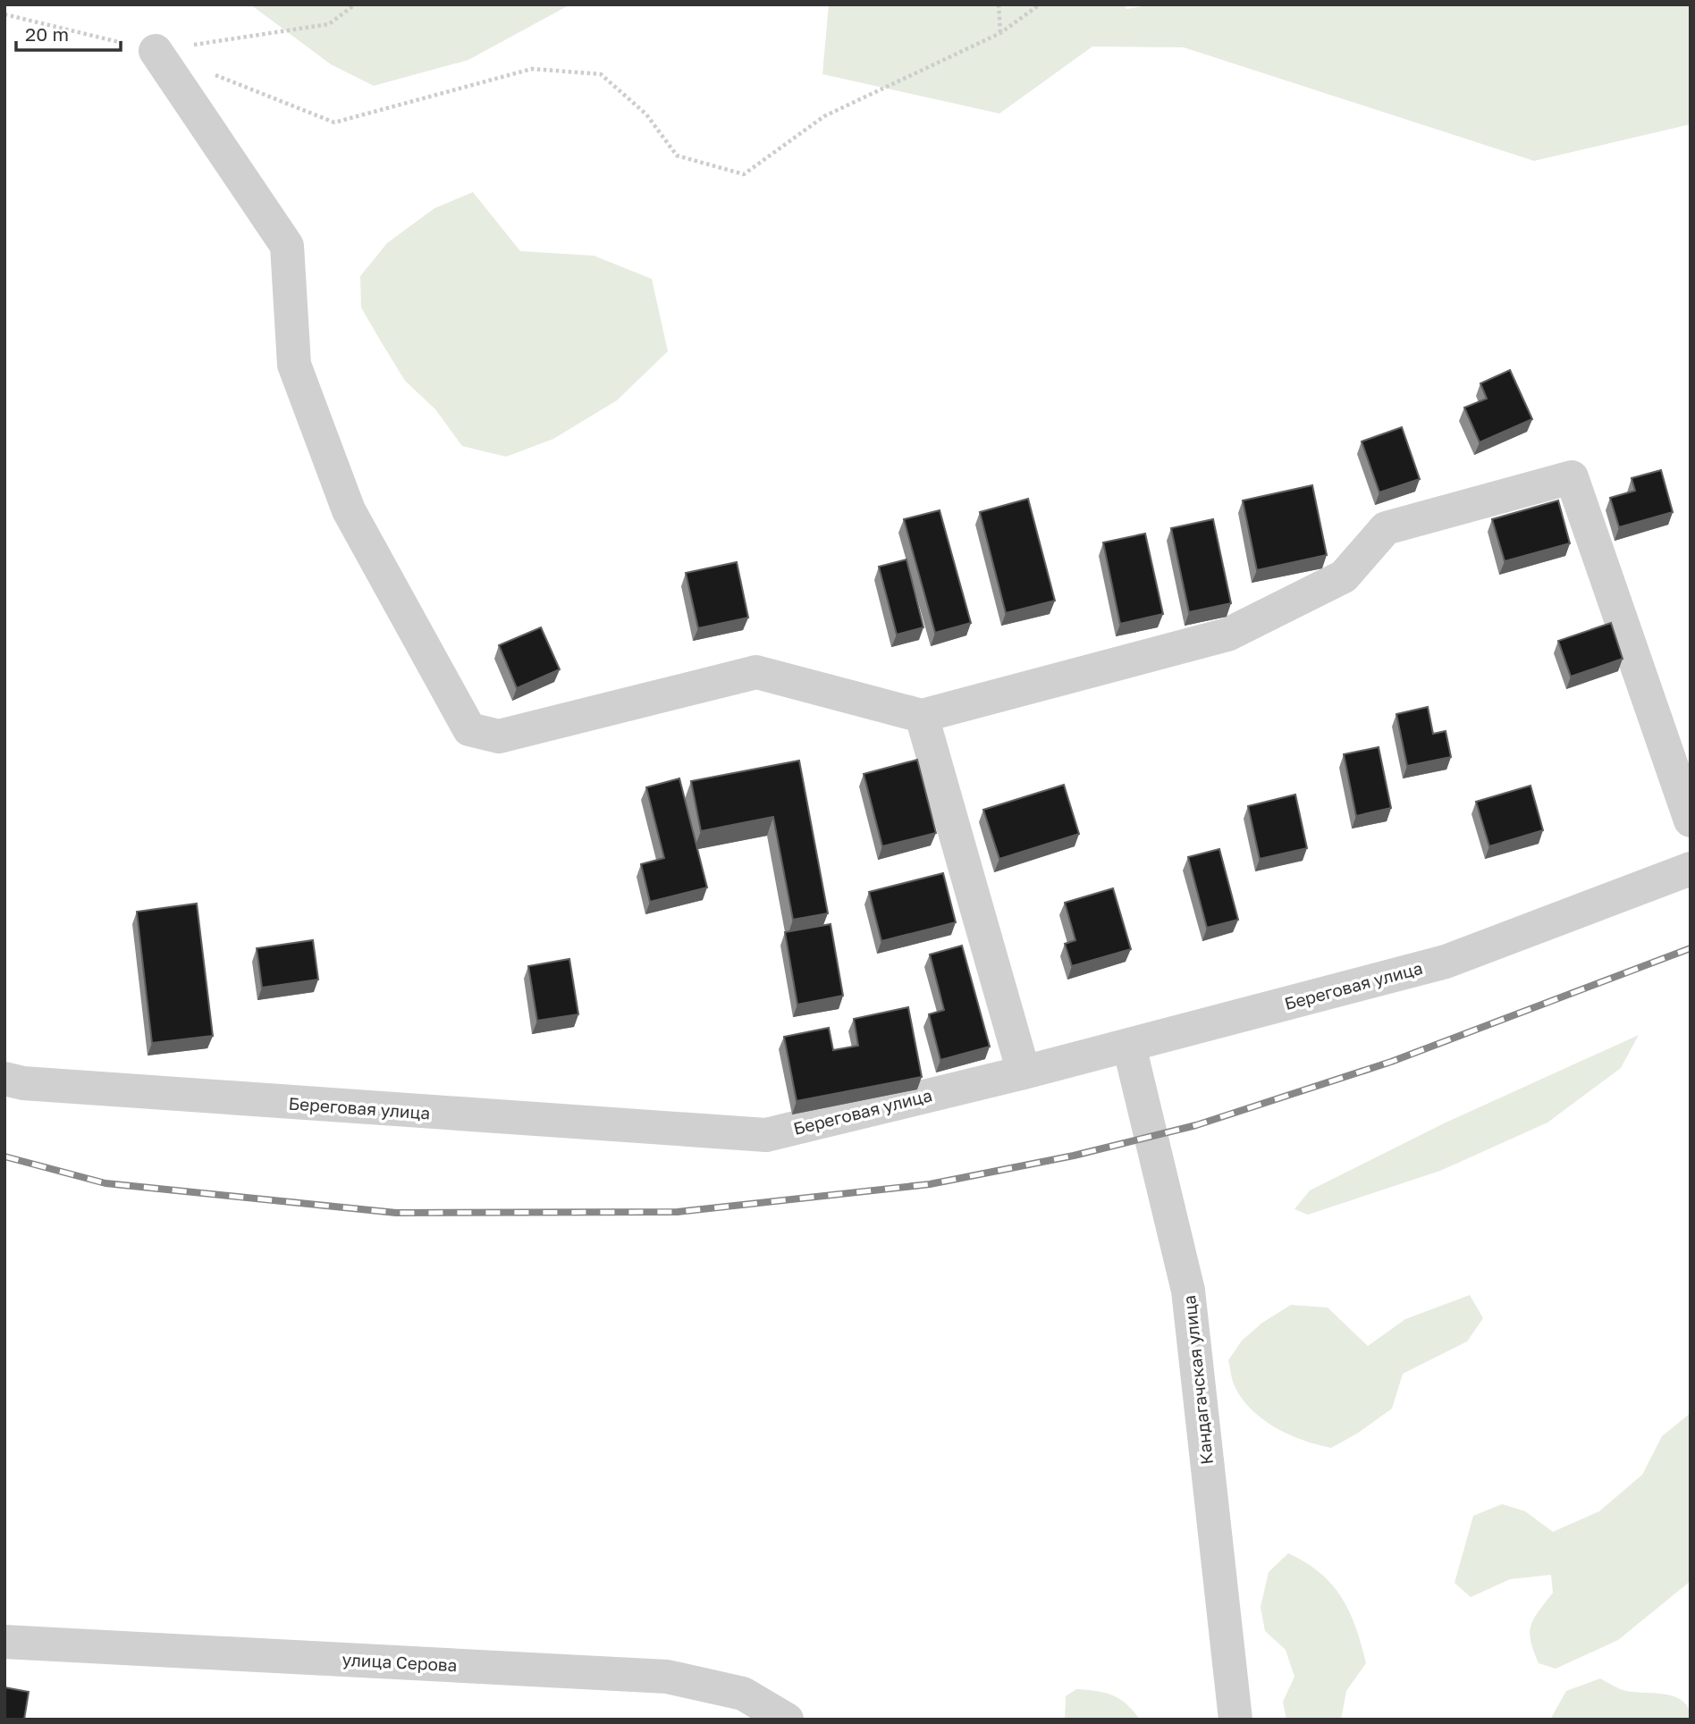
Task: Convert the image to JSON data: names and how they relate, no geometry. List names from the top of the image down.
{
  "streets": {
    "street": ["Береговая улица", "Кандагачская улица", "улица Серова"]
  },
  "crossings": [
    ["Береговая улица", "Кандагачская улица"]
  ],
  "scale_bar": "20 m"
}
